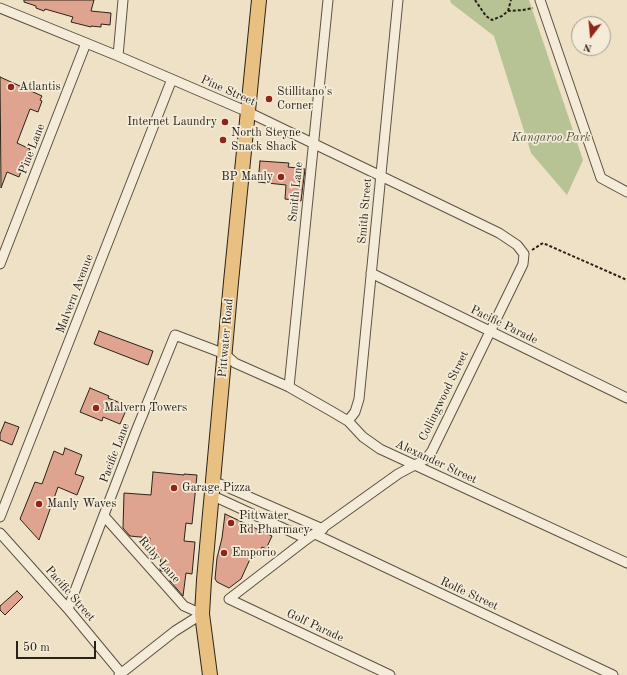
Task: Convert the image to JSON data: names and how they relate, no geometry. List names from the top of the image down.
{
  "streets": {
    "main road": ["Pittwater Road"],
    "street": [
      "Pine Street",
      "Pine Lane",
      "Smith Lane",
      "Smith Street",
      "Malvern Avenue",
      "Pacific Parade",
      "Collingwood Street",
      "Pacific Lane",
      "Alexander Street",
      "Ruby Lane",
      "Pacific Street",
      "Rolfe Street",
      "Golf Parade"
    ]
  },
  "crossings": [
    ["Pine Street", "Pine Lane"],
    ["Pine Street", "Smith Lane"],
    ["Pine Street", "Smith Street"],
    ["Pine Street", "Malvern Avenue"],
    ["Pine Street", "Pittwater Road"],
    ["Pine Street", "Collingwood Street"],
    ["Smith Lane", "Alexander Street"],
    ["Smith Street", "Pacific Parade"],
    ["Smith Street", "Alexander Street"],
    ["Pacific Parade", "Collingwood Street"],
    ["Pittwater Road", "Pacific Lane"],
    ["Pittwater Road", "Alexander Street"],
    ["Pittwater Road", "Ruby Lane"],
    ["Pittwater Road", "Rolfe Street"],
    ["Collingwood Street", "Alexander Street"],
    ["Collingwood Street", "Rolfe Street"],
    ["Collingwood Street", "Golf Parade"],
    ["Pacific Lane", "Alexander Street"],
    ["Pacific Lane", "Ruby Lane"],
    ["Pacific Lane", "Pacific Street"]
  ],
  "parks": ["Kangaroo Park"],
  "places": [
    "Atlantis",
    "Stillitano's Corner",
    "Internet Laundry",
    "North Steyne Snack Shack",
    "BP Manly",
    "Malvern Towers",
    "Garage Pizza",
    "Manly Waves",
    "Pittwater Rd Pharmacy",
    "Emporio"
  ],
  "scale_bar": "50 m",
  "north": "bottom"
}
